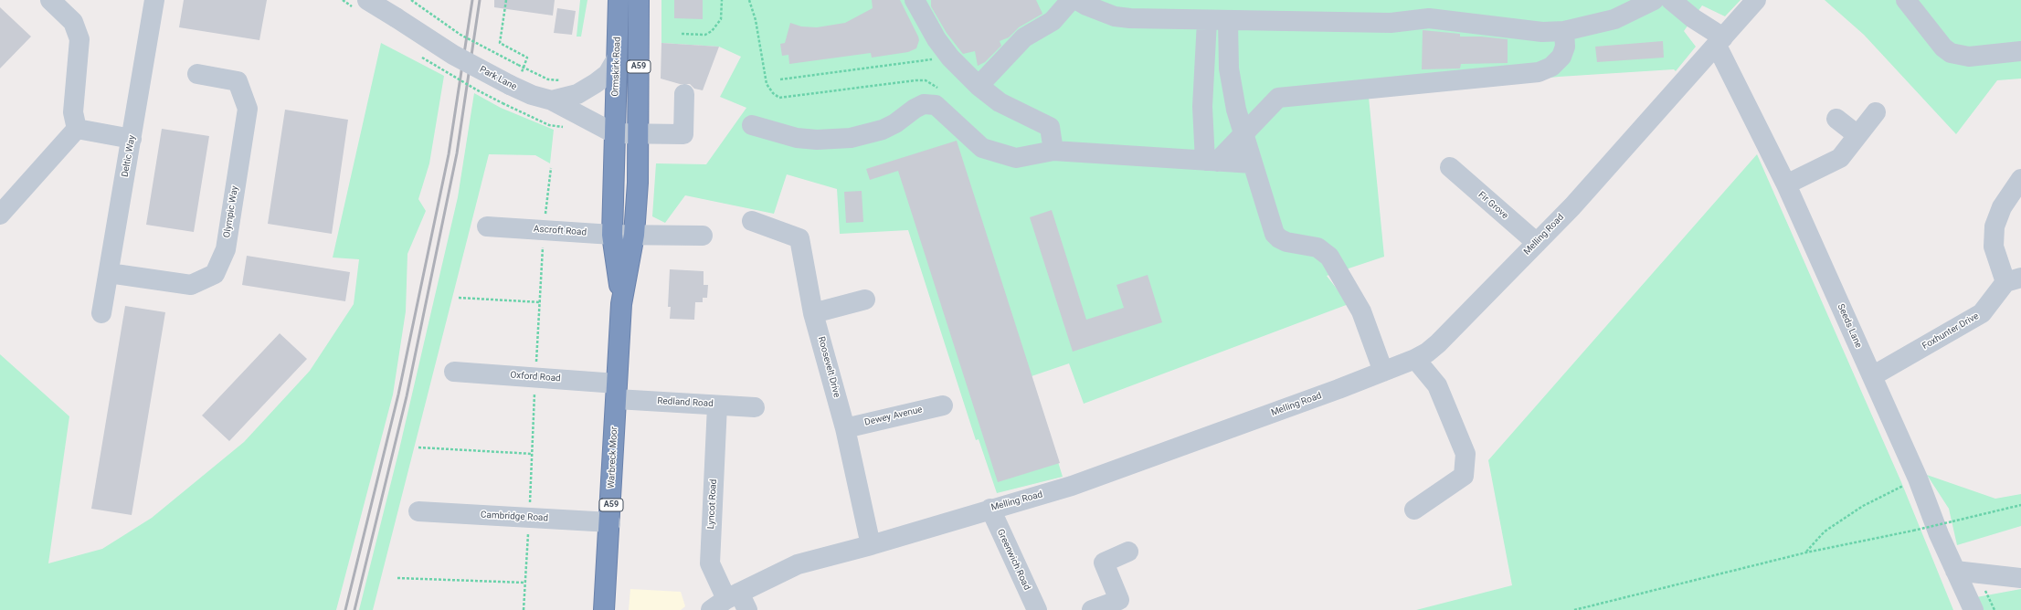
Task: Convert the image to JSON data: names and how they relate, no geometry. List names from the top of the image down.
{
  "streets": {
    "highway": ["Ormskirk Road", "A59", "Warbreck Moor"],
    "street": [
      "Park Lane",
      "Deltic Way",
      "Fir Grove",
      "Olympic Way",
      "Ascroft Road",
      "Melling Road",
      "Seeds Lane",
      "Foxhunter Drive",
      "Roosevelt Drive",
      "Oxford Road",
      "Redland Road",
      "Dewey Avenue",
      "Lyncot Road",
      "Cambridge Road",
      "Greenwich Road"
    ]
  },
  "crossings": [
    ["Ormskirk Road", "Park Lane"],
    ["Ormskirk Road", "Warbreck Moor"],
    ["A59", "Park Lane"],
    ["A59", "Warbreck Moor"],
    ["Park Lane", "Warbreck Moor"],
    ["Deltic Way", "Olympic Way"],
    ["Fir Grove", "Melling Road"],
    ["Ascroft Road", "Warbreck Moor"],
    ["Melling Road", "Seeds Lane"],
    ["Melling Road", "Roosevelt Drive"],
    ["Melling Road", "Lyncot Road"],
    ["Melling Road", "Greenwich Road"],
    ["Seeds Lane", "Foxhunter Drive"],
    ["Roosevelt Drive", "Dewey Avenue"],
    ["Oxford Road", "Redland Road"],
    ["Oxford Road", "Warbreck Moor"],
    ["Redland Road", "Warbreck Moor"],
    ["Redland Road", "Lyncot Road"],
    ["Warbreck Moor", "Cambridge Road"]
  ]
}
